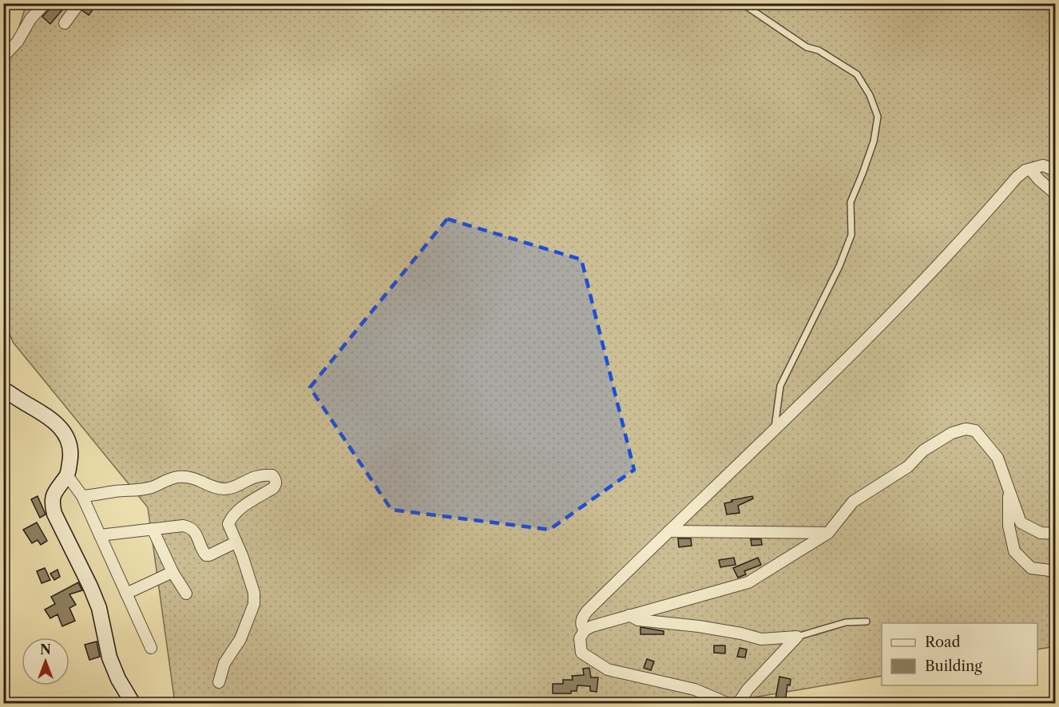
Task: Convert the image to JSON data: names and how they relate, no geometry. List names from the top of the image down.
{
  "legend": ["Road", "Building"],
  "north": "top"
}
